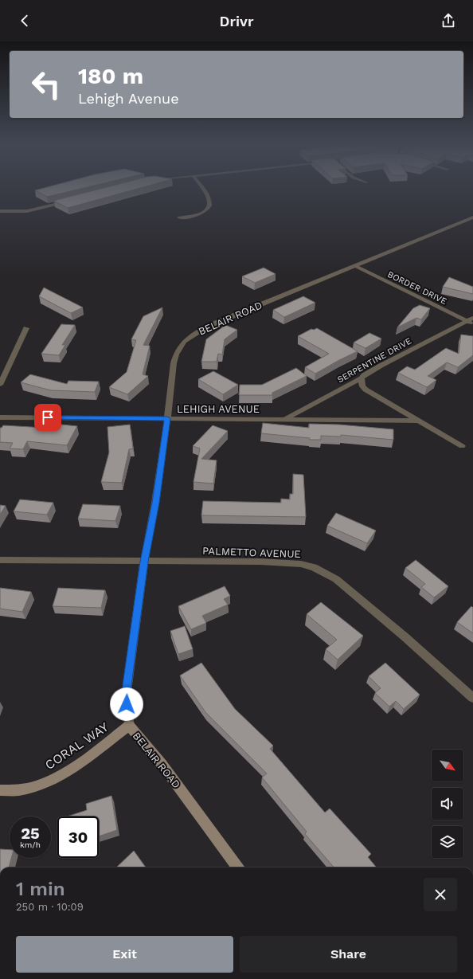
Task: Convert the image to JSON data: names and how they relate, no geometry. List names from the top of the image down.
{
  "streets": {
    "street": [
      "BORDER DRIVE",
      "BELAIR ROAD",
      "SERPENTINE DRIVE",
      "LEHIGH AVENUE",
      "PALMETTO AVENUE",
      "CORAL WAY"
    ]
  },
  "crossings": [
    ["BORDER DRIVE", "BELAIR ROAD"],
    ["BORDER DRIVE", "SERPENTINE DRIVE"],
    ["BELAIR ROAD", "LEHIGH AVENUE"],
    ["BELAIR ROAD", "PALMETTO AVENUE"],
    ["BELAIR ROAD", "CORAL WAY"],
    ["SERPENTINE DRIVE", "LEHIGH AVENUE"]
  ],
  "north": "bottom right",
  "page": {
    "header": "Drivr",
    "turn": ["180 m", "Lehigh Avenue"],
    "speed": "25 km/h",
    "limit": "30",
    "heading": ["1 min", "250 m · 10:09"],
    "buttons": ["Exit", "Share"]
  }
}
